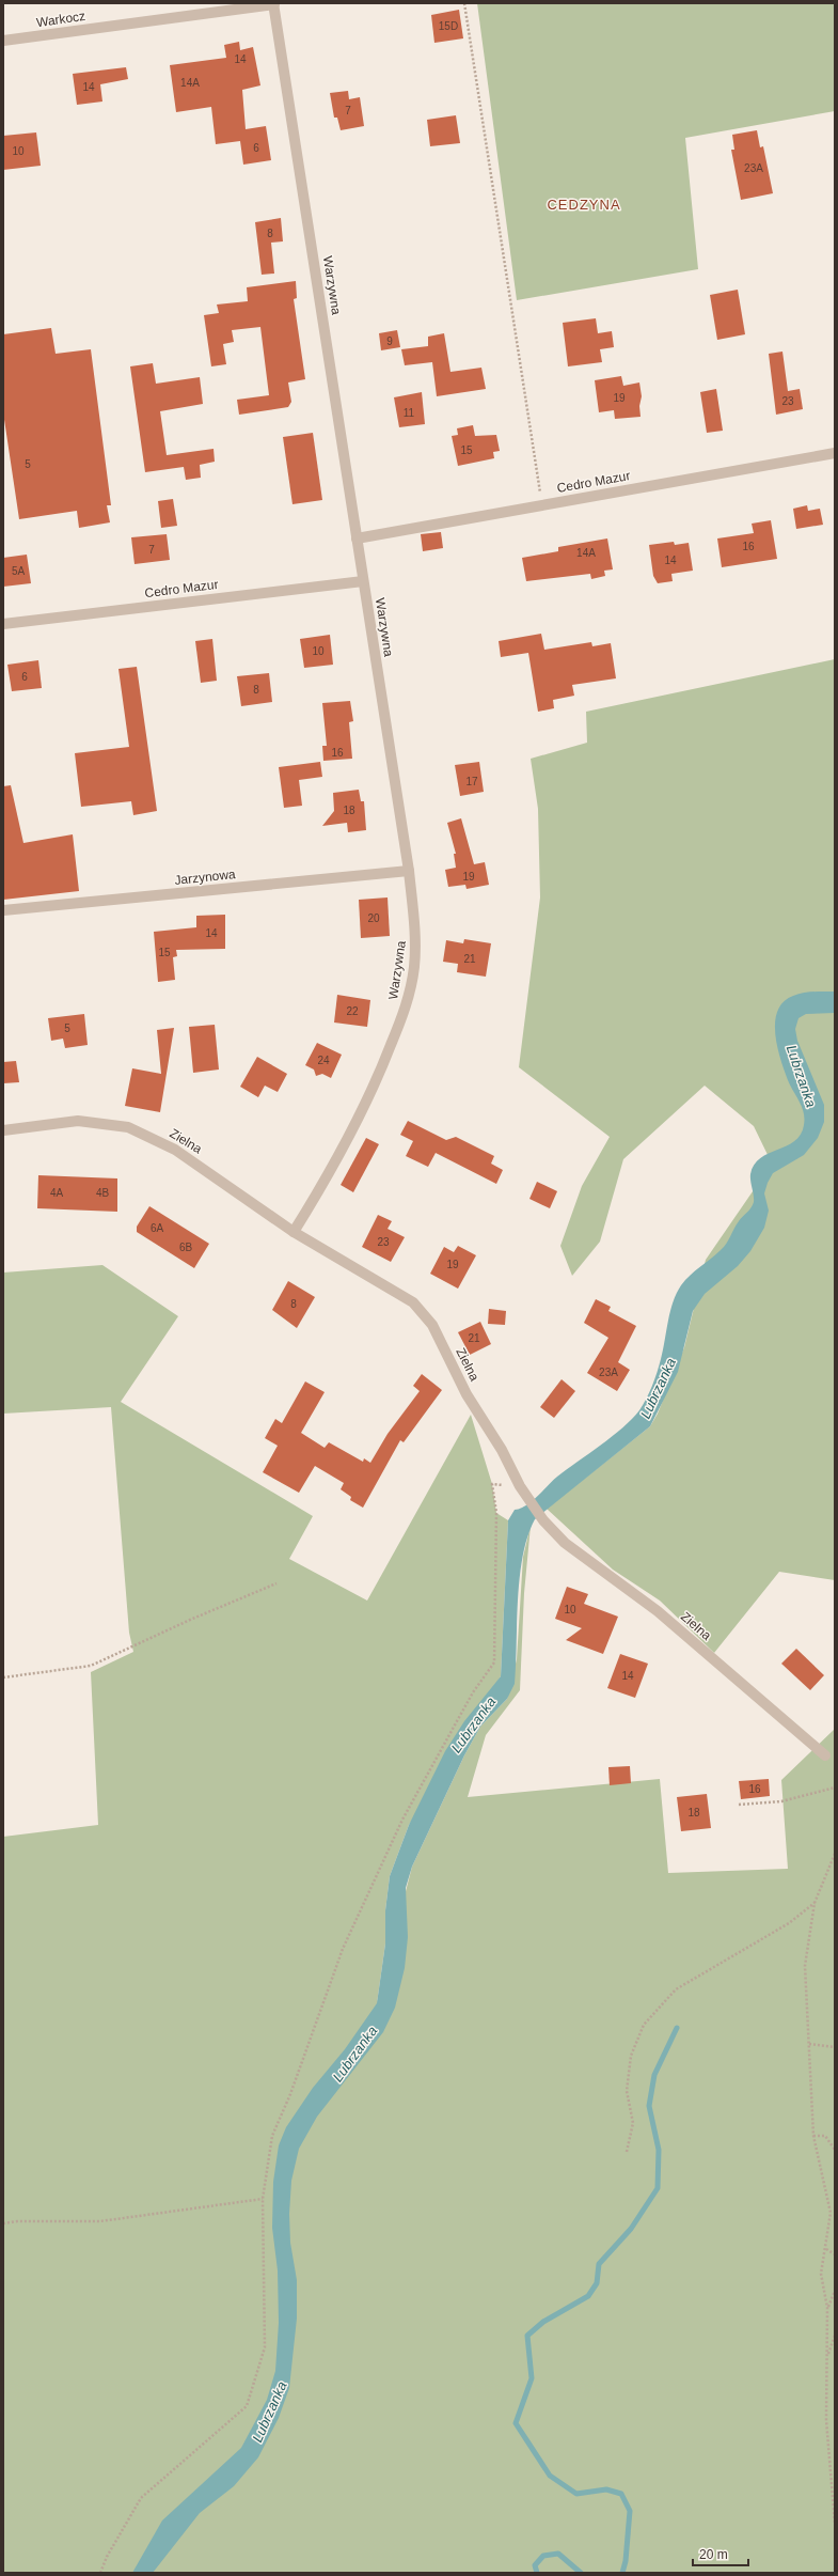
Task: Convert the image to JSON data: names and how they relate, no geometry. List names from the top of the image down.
{
  "streets": {
    "street": [
      "Warkocz",
      "Warzywna",
      "Cedro Mazur",
      "Jarzynowa",
      "Zielna"
    ]
  },
  "crossings": [
    ["Warkocz", "Warzywna"],
    ["Warzywna", "Cedro Mazur"],
    ["Warzywna", "Jarzynowa"],
    ["Warzywna", "Zielna"]
  ],
  "districts": ["CEDZYNA"],
  "water": ["Lubrzanka"],
  "house_numbers": [
    "15D",
    "14",
    "14A",
    "14",
    "7",
    "6",
    "10",
    "23A",
    "8",
    "9",
    "19",
    "23",
    "11",
    "15",
    "5",
    "16",
    "7",
    "14A",
    "14",
    "5A",
    "10",
    "6",
    "8",
    "16",
    "17",
    "18",
    "19",
    "20",
    "14",
    "15",
    "21",
    "22",
    "5",
    "24",
    "4A",
    "4B",
    "6A",
    "23",
    "6B",
    "19",
    "8",
    "21",
    "23A",
    "10",
    "14",
    "16",
    "18"
  ],
  "scale_bar": "20 m"
}
